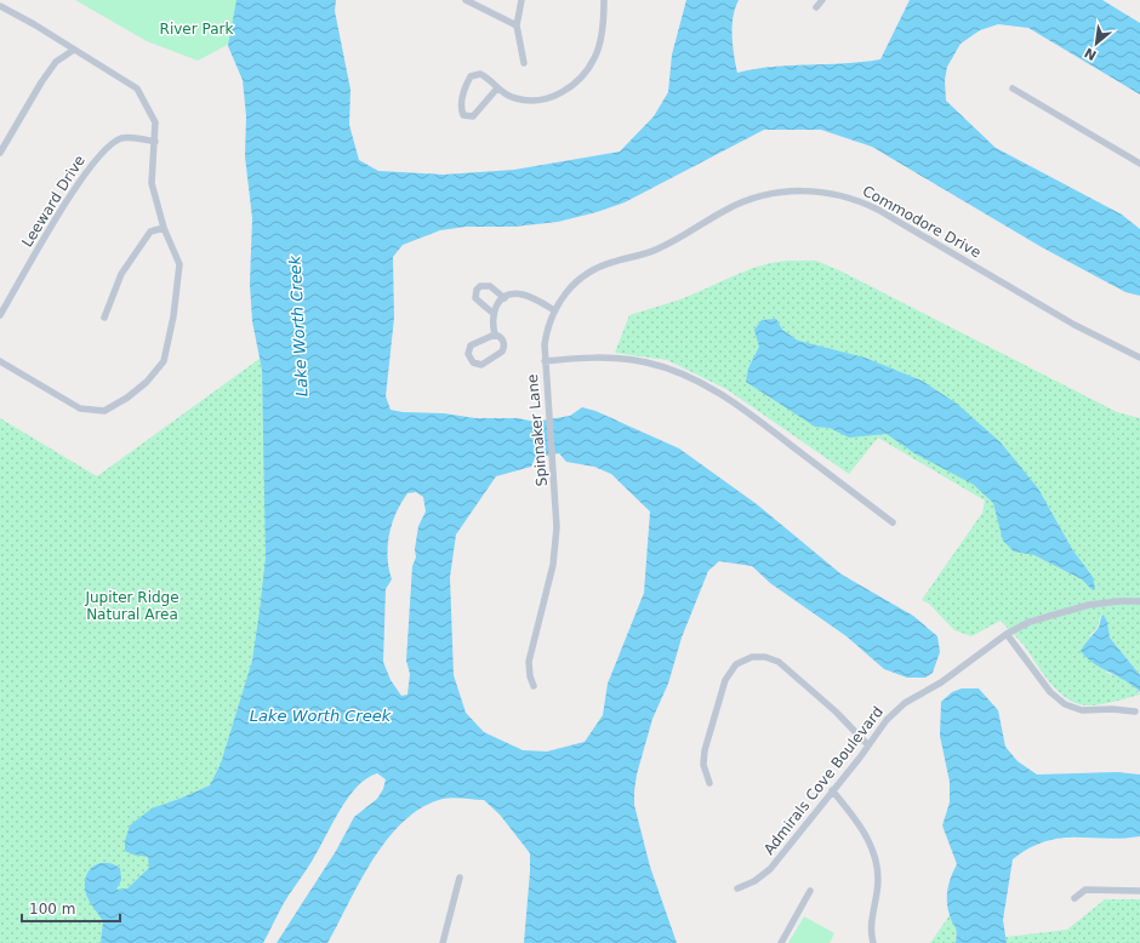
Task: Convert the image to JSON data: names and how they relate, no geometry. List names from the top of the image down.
{
  "streets": {
    "street": [
      "Leeward Drive",
      "Commodore Drive",
      "Spinnaker Lane",
      "Admirals Cove Boulevard"
    ]
  },
  "crossings": [
    ["Commodore Drive", "Spinnaker Lane"]
  ],
  "water": ["Lake Worth Creek"],
  "parks": ["River Park", "Jupiter Ridge Natural Area"],
  "scale_bar": "100 m",
  "north": "bottom left"
}
